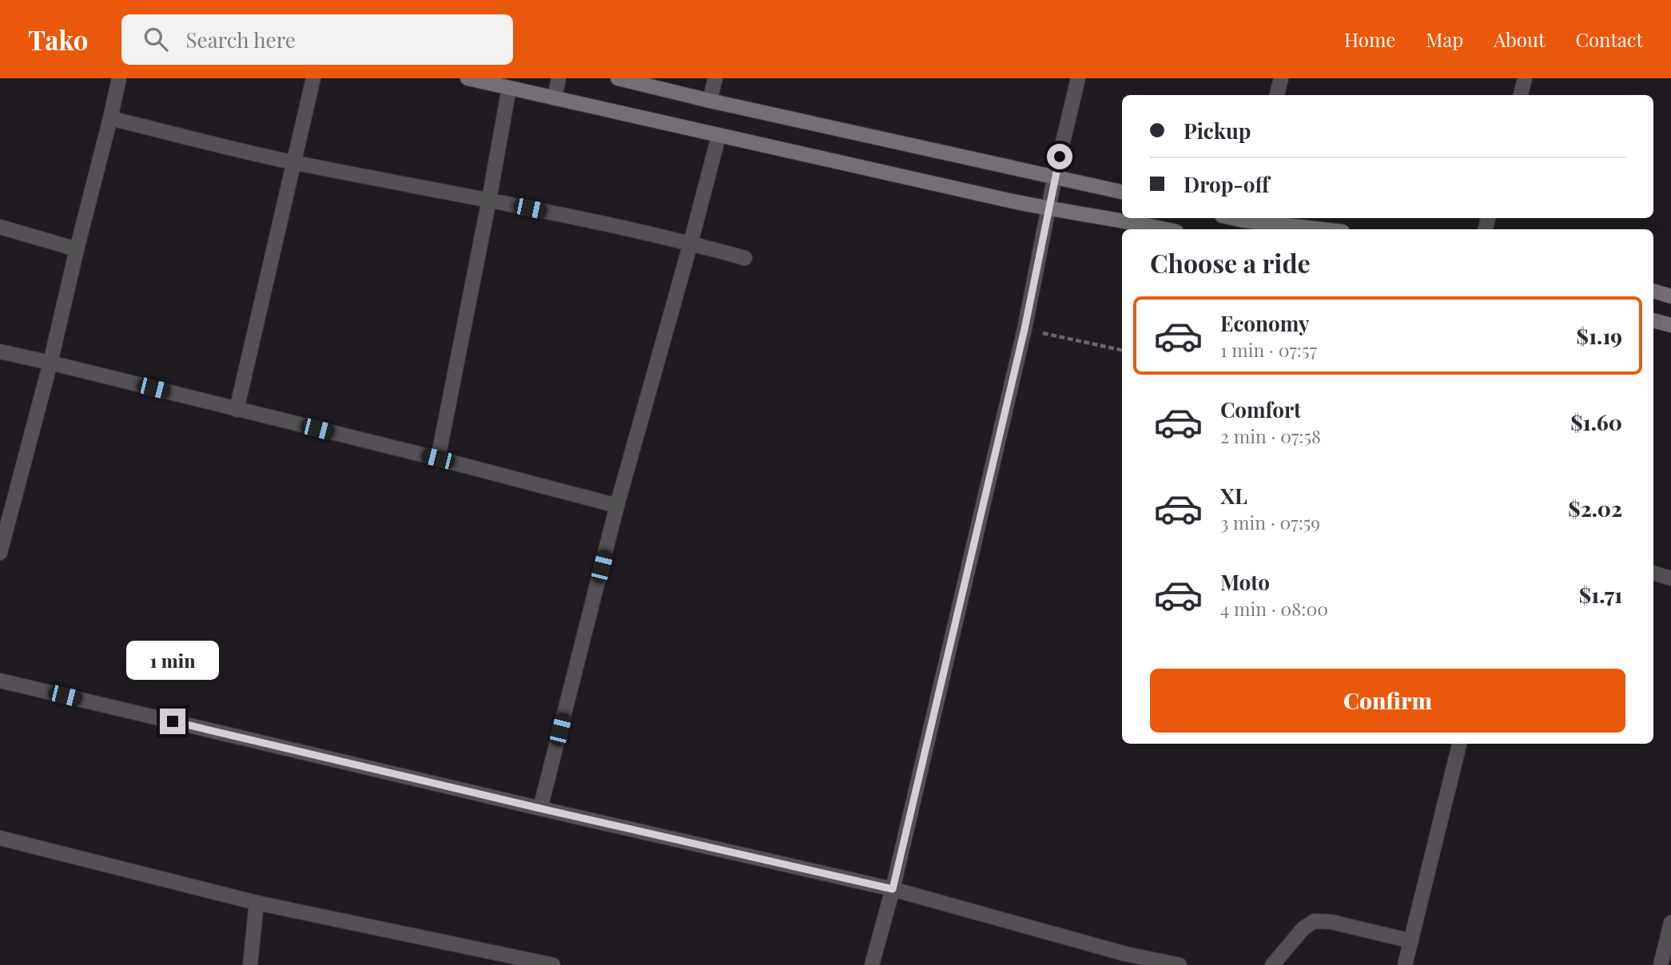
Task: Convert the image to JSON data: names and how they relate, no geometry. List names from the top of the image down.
{
  "page": {
    "header": "Tako",
    "search": "Search here",
    "nav": [
      "Home",
      "Map",
      "About",
      "Contact"
    ],
    "banner": ["Pickup", "Drop-off"],
    "heading": "Choose a ride",
    "list": [
      {
        "name": "Economy",
        "note": "1 min · 07:57",
        "value": "$1.19"
      },
      {
        "name": "Comfort",
        "note": "2 min · 07:58",
        "value": "$1.60"
      },
      {
        "name": "XL",
        "note": "3 min · 07:59",
        "value": "$2.02"
      },
      {
        "name": "Moto",
        "note": "4 min · 08:00",
        "value": "$1.71"
      }
    ],
    "bubble": "1 min",
    "buttons": "Confirm"
  }
}
